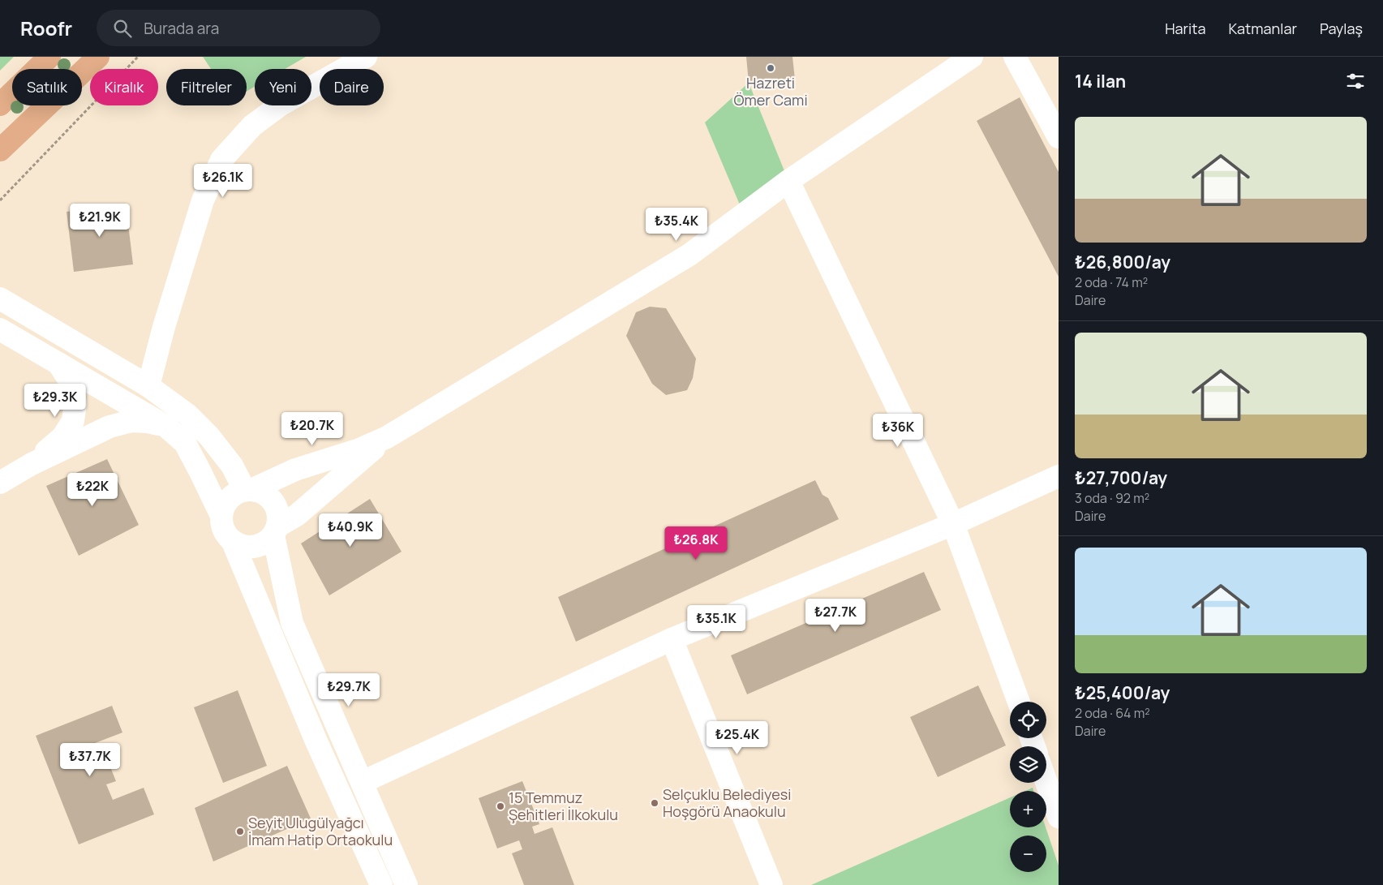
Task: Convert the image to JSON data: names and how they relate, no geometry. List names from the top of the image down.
{
  "places": [
    "Hazreti Ömer Cami",
    "Selçuklu Belediyesi Hoşgörü Anaokulu",
    "15 Temmuz Şehitleri İlkokulu",
    "Seyit Ulugülyağcı İmam Hatip Ortaokulu"
  ],
  "page": {
    "header": "Roofr",
    "search": "Burada ara",
    "nav": ["Harita", "Katmanlar", "Paylaş"],
    "heading": "14 ilan",
    "chip": [
      "Satılık",
      "Kiralık",
      "Filtreler",
      "Yeni",
      "Daire"
    ],
    "list": [
      {
        "name": "₺26,800/ay",
        "note": "2 oda · 74 m² · Daire"
      },
      {
        "name": "₺27,700/ay",
        "note": "3 oda · 92 m² · Daire"
      },
      {
        "name": "₺25,400/ay",
        "note": "2 oda · 64 m² · Daire"
      }
    ],
    "price": [
      "₺26.1K",
      "₺21.9K",
      "₺35.4K",
      "₺29.3K",
      "₺20.7K",
      "₺36K",
      "₺22K",
      "₺40.9K",
      "₺26.8K",
      "₺27.7K",
      "₺35.1K",
      "₺29.7K",
      "₺25.4K",
      "₺37.7K"
    ],
    "map_buttons": ["+", "−"]
  }
}
